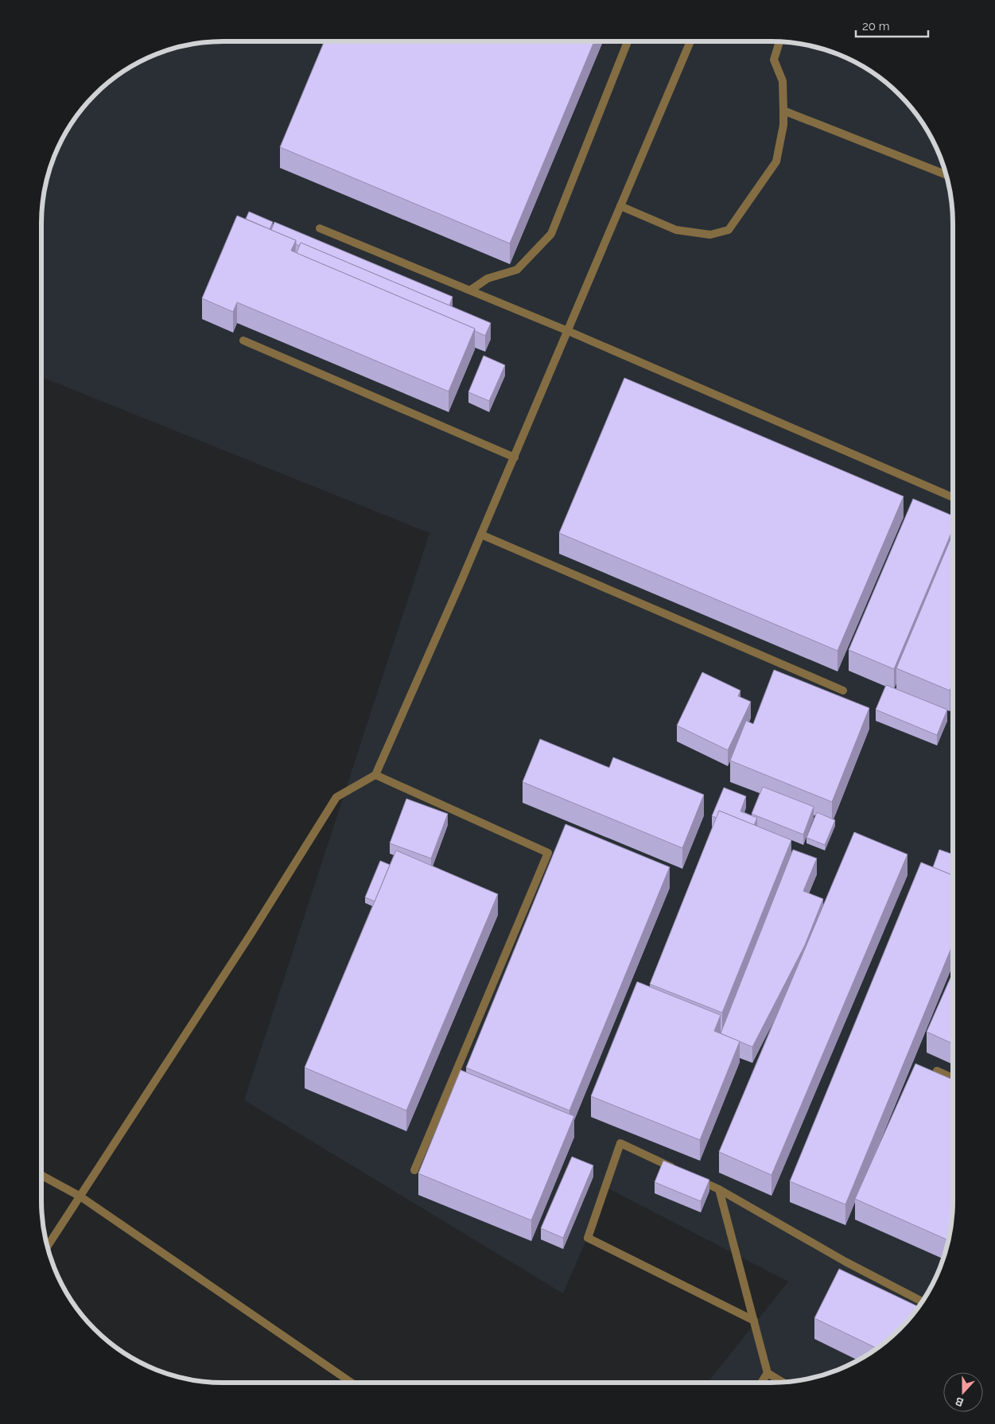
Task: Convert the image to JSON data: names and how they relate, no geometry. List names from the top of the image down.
{
  "scale_bar": "20 m",
  "north": "bottom"
}
